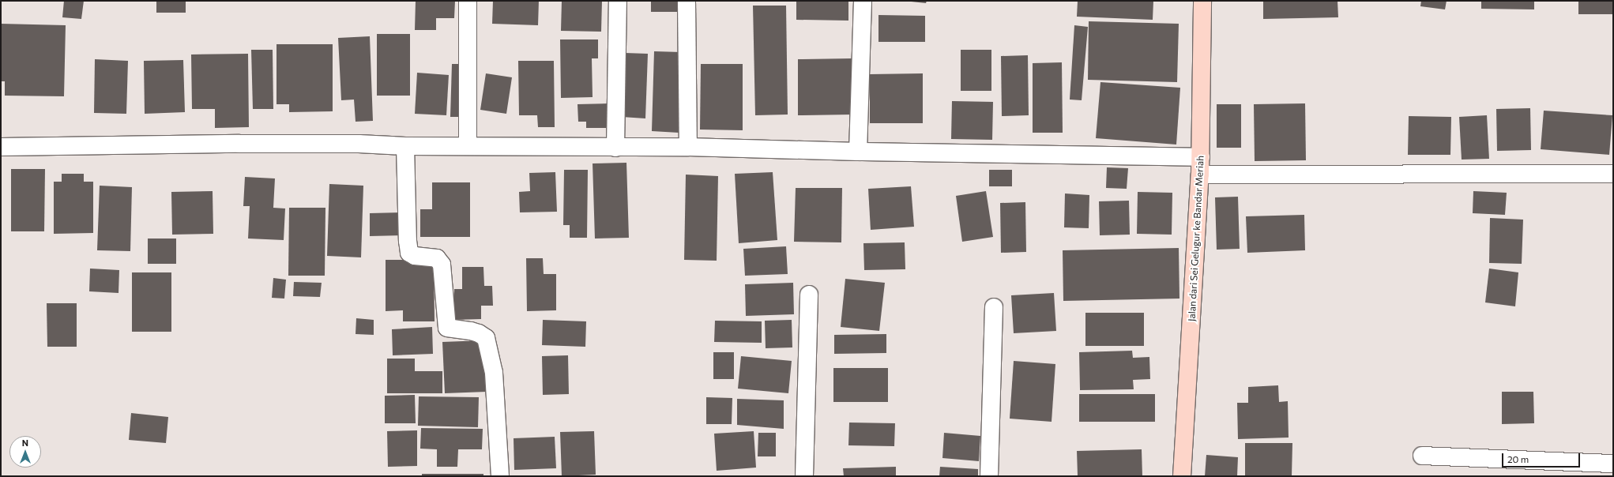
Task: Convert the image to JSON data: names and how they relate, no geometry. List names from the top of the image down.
{
  "streets": {
    "main road": ["Jalan dari Sei Gelugur ke Bandar Meriah"]
  },
  "scale_bar": "20 m",
  "north": "top"
}
